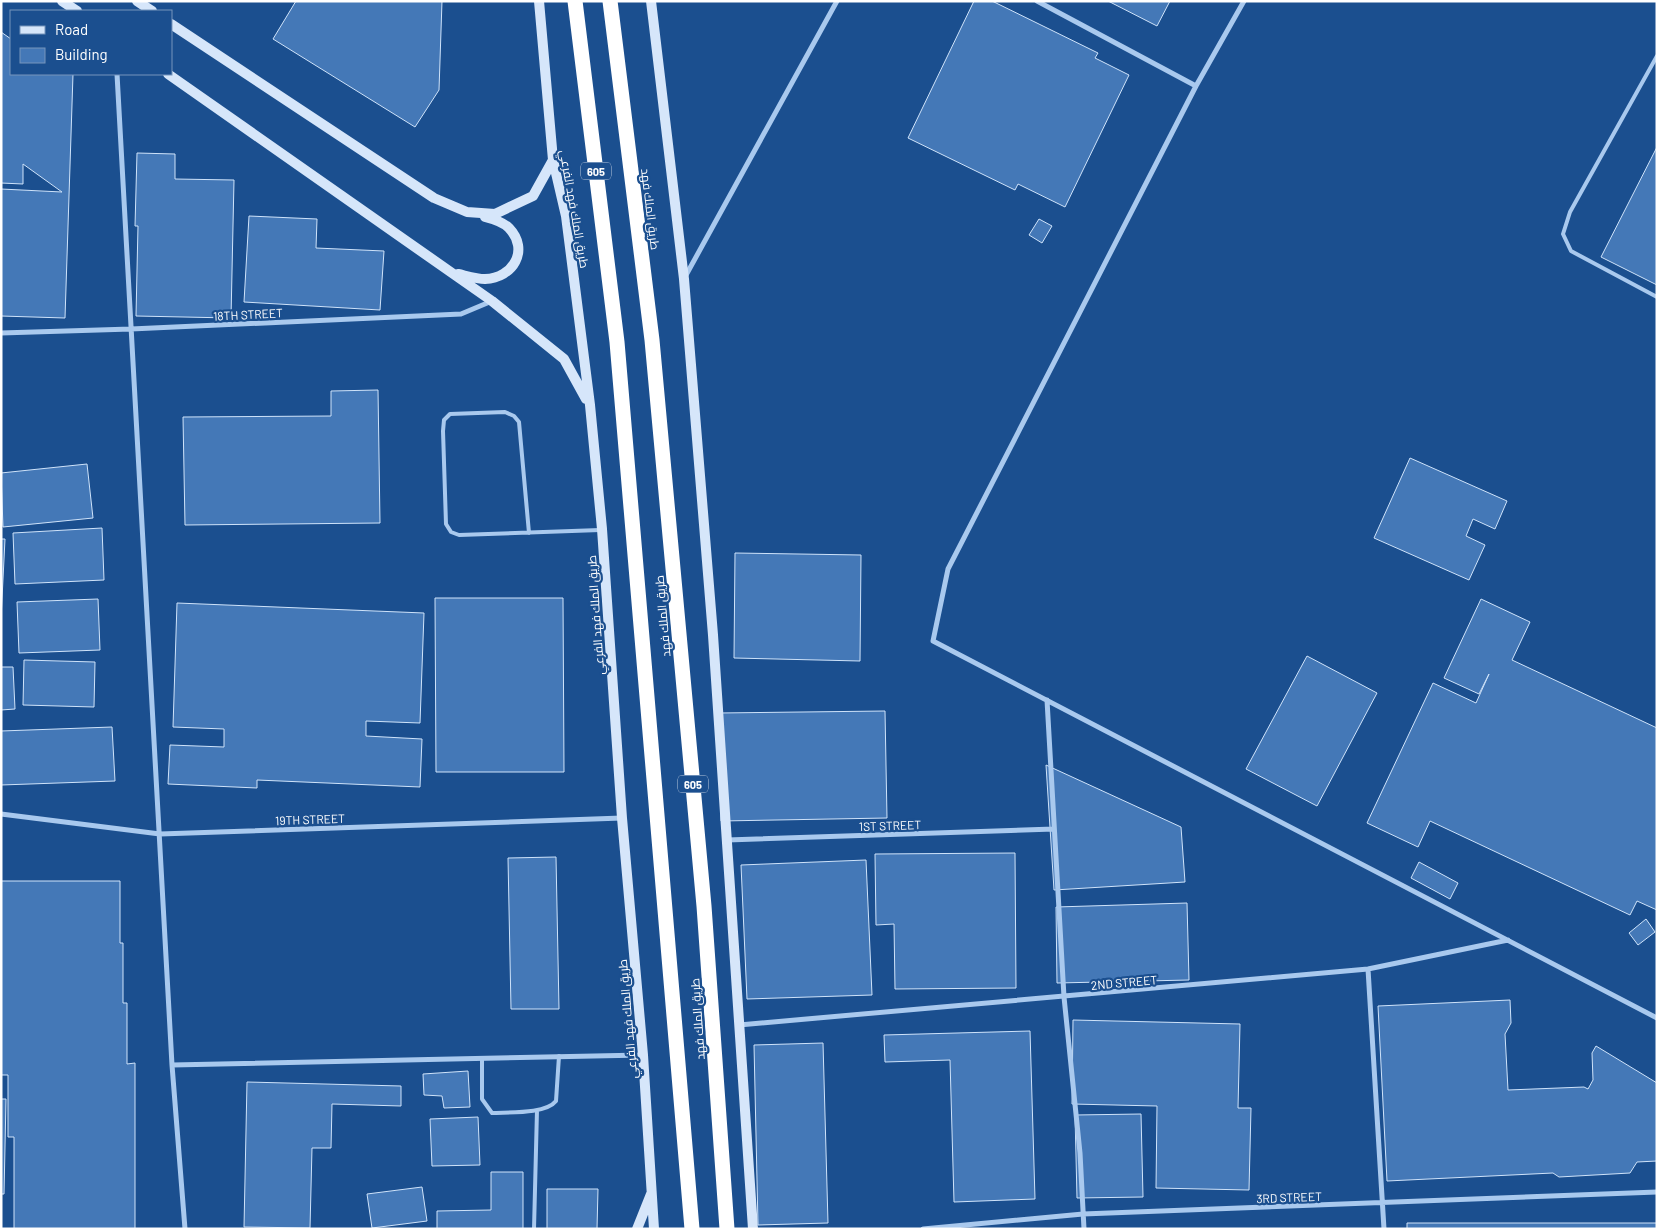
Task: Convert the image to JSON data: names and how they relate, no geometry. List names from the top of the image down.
{
  "streets": {
    "highway": ["605", "طريق الملك فهد"],
    "main road": ["طريق الملك فهد الفرعي"],
    "street": [
      "18TH STREET",
      "19TH STREET",
      "1ST STREET",
      "2ND STREET",
      "3RD STREET"
    ]
  },
  "crossings": [
    ["طريق الملك فهد الفرعي", "19TH STREET"]
  ],
  "legend": ["Road", "Building"]
}
